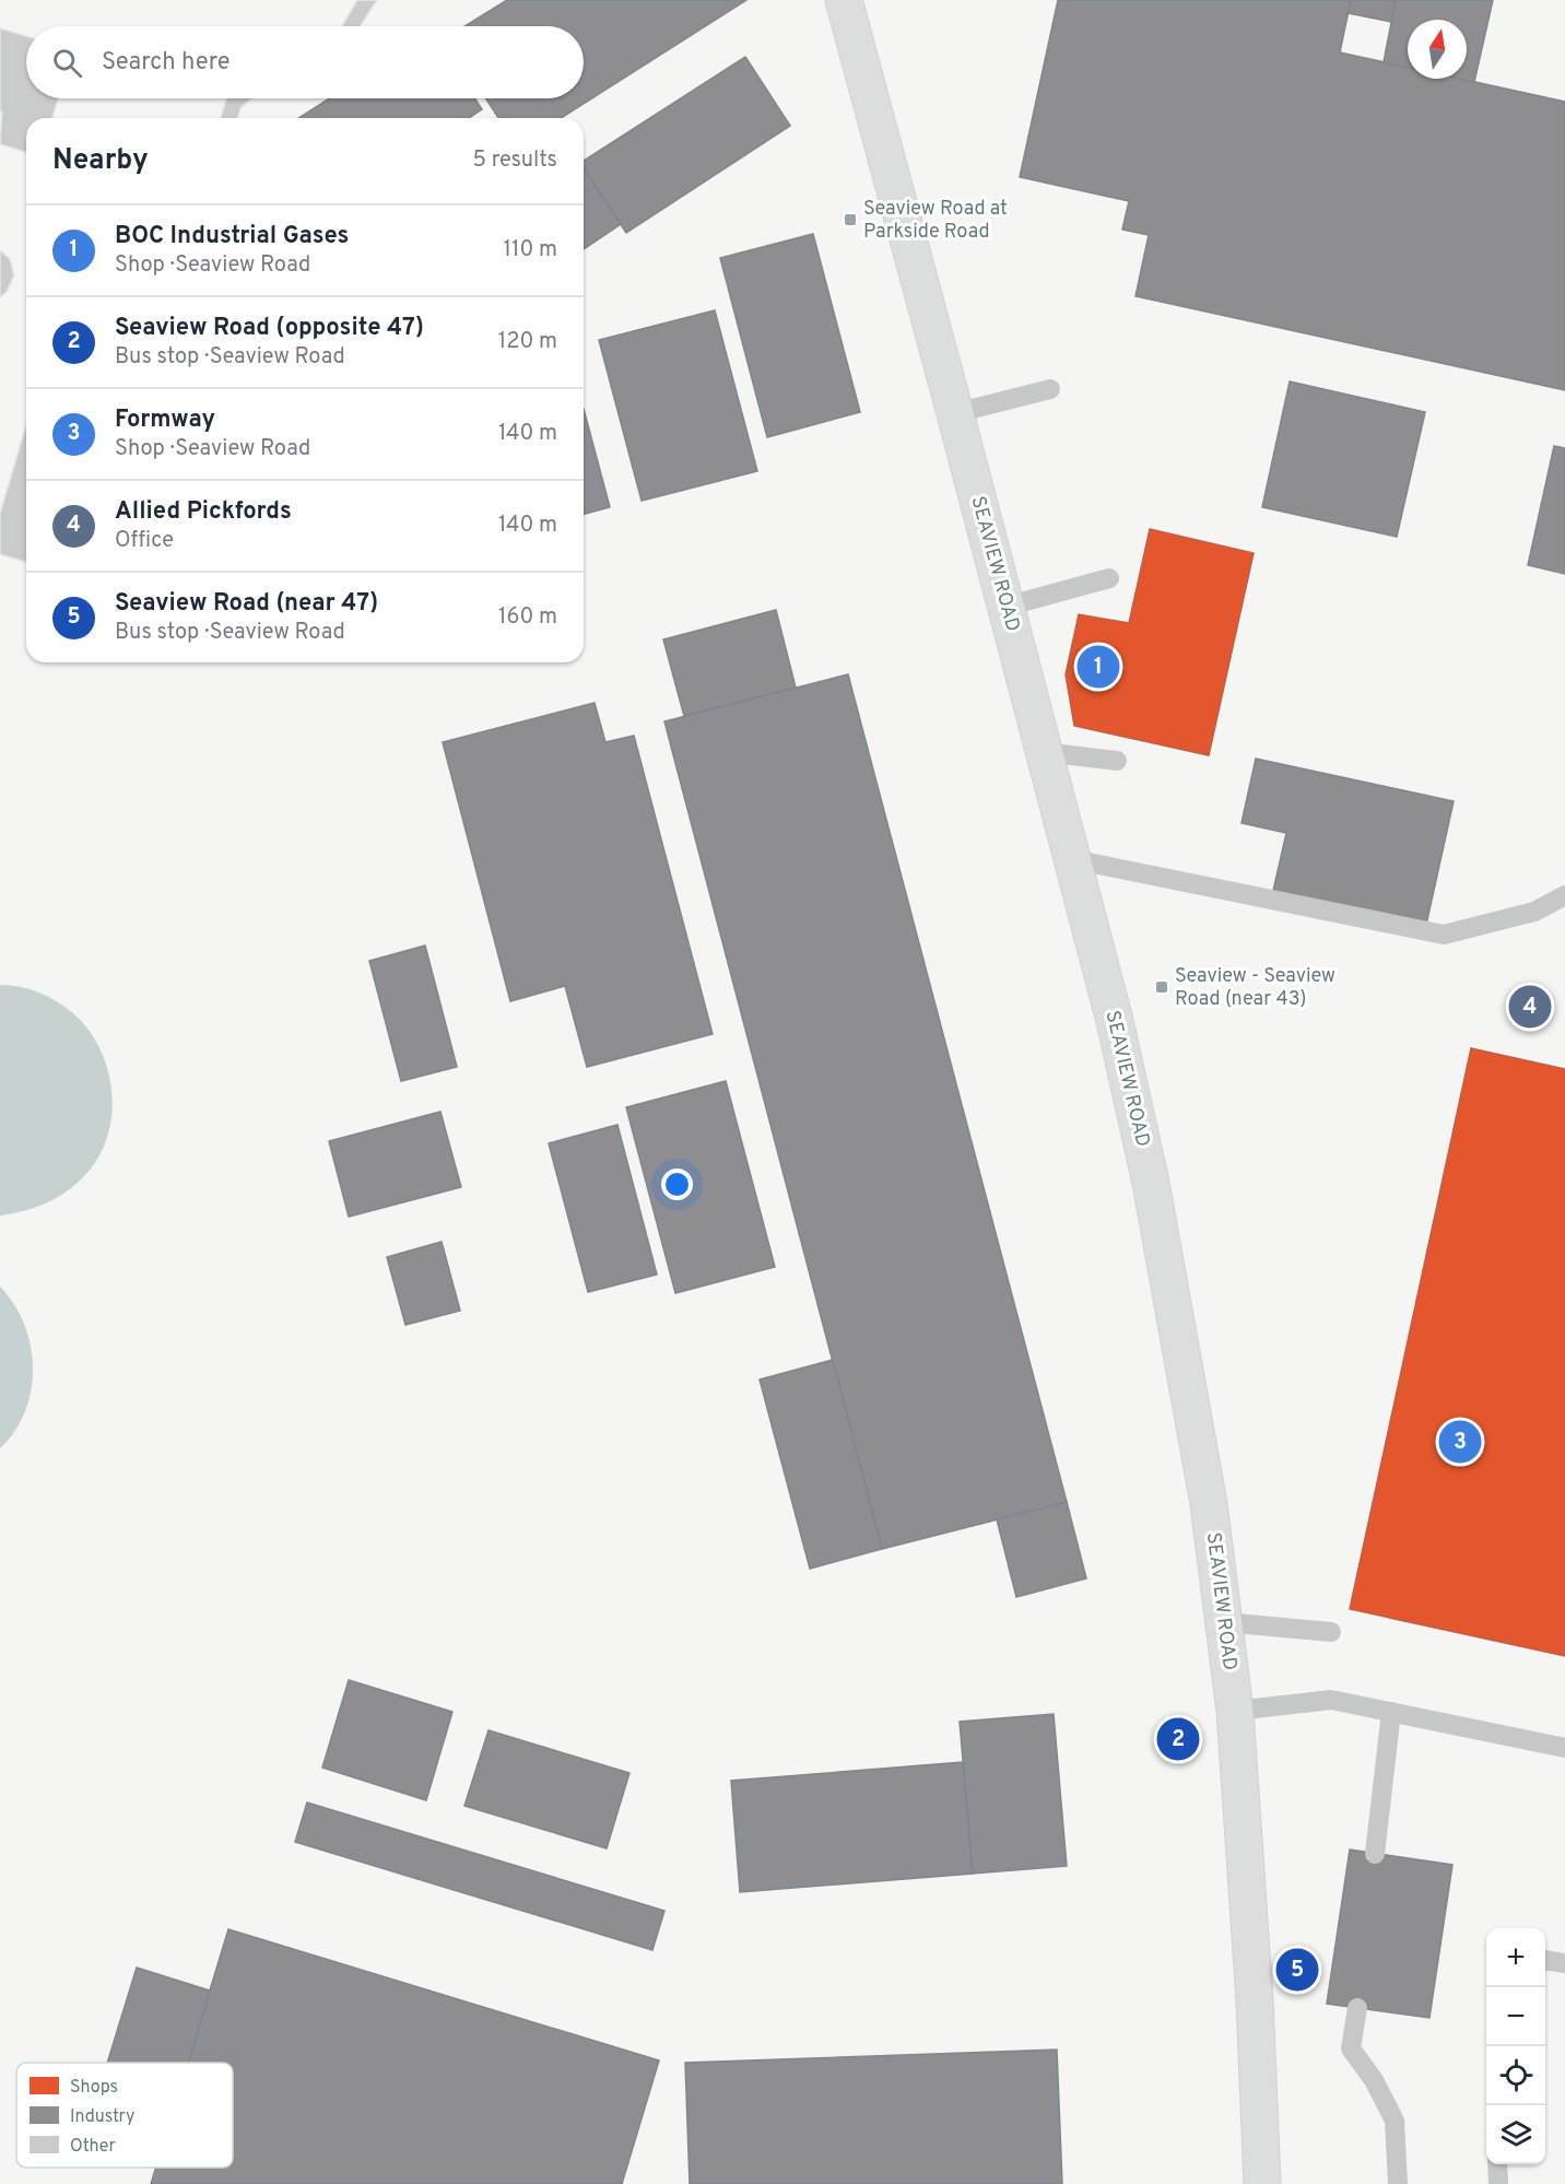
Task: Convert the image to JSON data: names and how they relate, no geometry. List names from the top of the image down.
{
  "streets": {
    "main road": ["SEAVIEW ROAD"]
  },
  "places": {
    "transit": ["Seaview Road at Parkside Road", "Seaview - Seaview Road (near 43)"]
  },
  "legend": ["Shops", "Industry", "Other"],
  "north": "top",
  "page": {
    "search": "Search here",
    "heading": ["Nearby", "5 results"],
    "list": [
      {
        "mark": "1",
        "name": "BOC Industrial Gases",
        "note": "Shop · Seaview Road",
        "value": "110 m"
      },
      {
        "mark": "2",
        "name": "Seaview Road (opposite 47)",
        "note": "Bus stop · Seaview Road",
        "value": "120 m"
      },
      {
        "mark": "3",
        "name": "Formway",
        "note": "Shop · Seaview Road",
        "value": "140 m"
      },
      {
        "mark": "4",
        "name": "Allied Pickfords",
        "note": "Office",
        "value": "140 m"
      },
      {
        "mark": "5",
        "name": "Seaview Road (near 47)",
        "note": "Bus stop · Seaview Road",
        "value": "160 m"
      }
    ],
    "pins": [
      "1",
      "4",
      "3",
      "2",
      "5"
    ],
    "map_buttons": ["+", "−"]
  }
}
